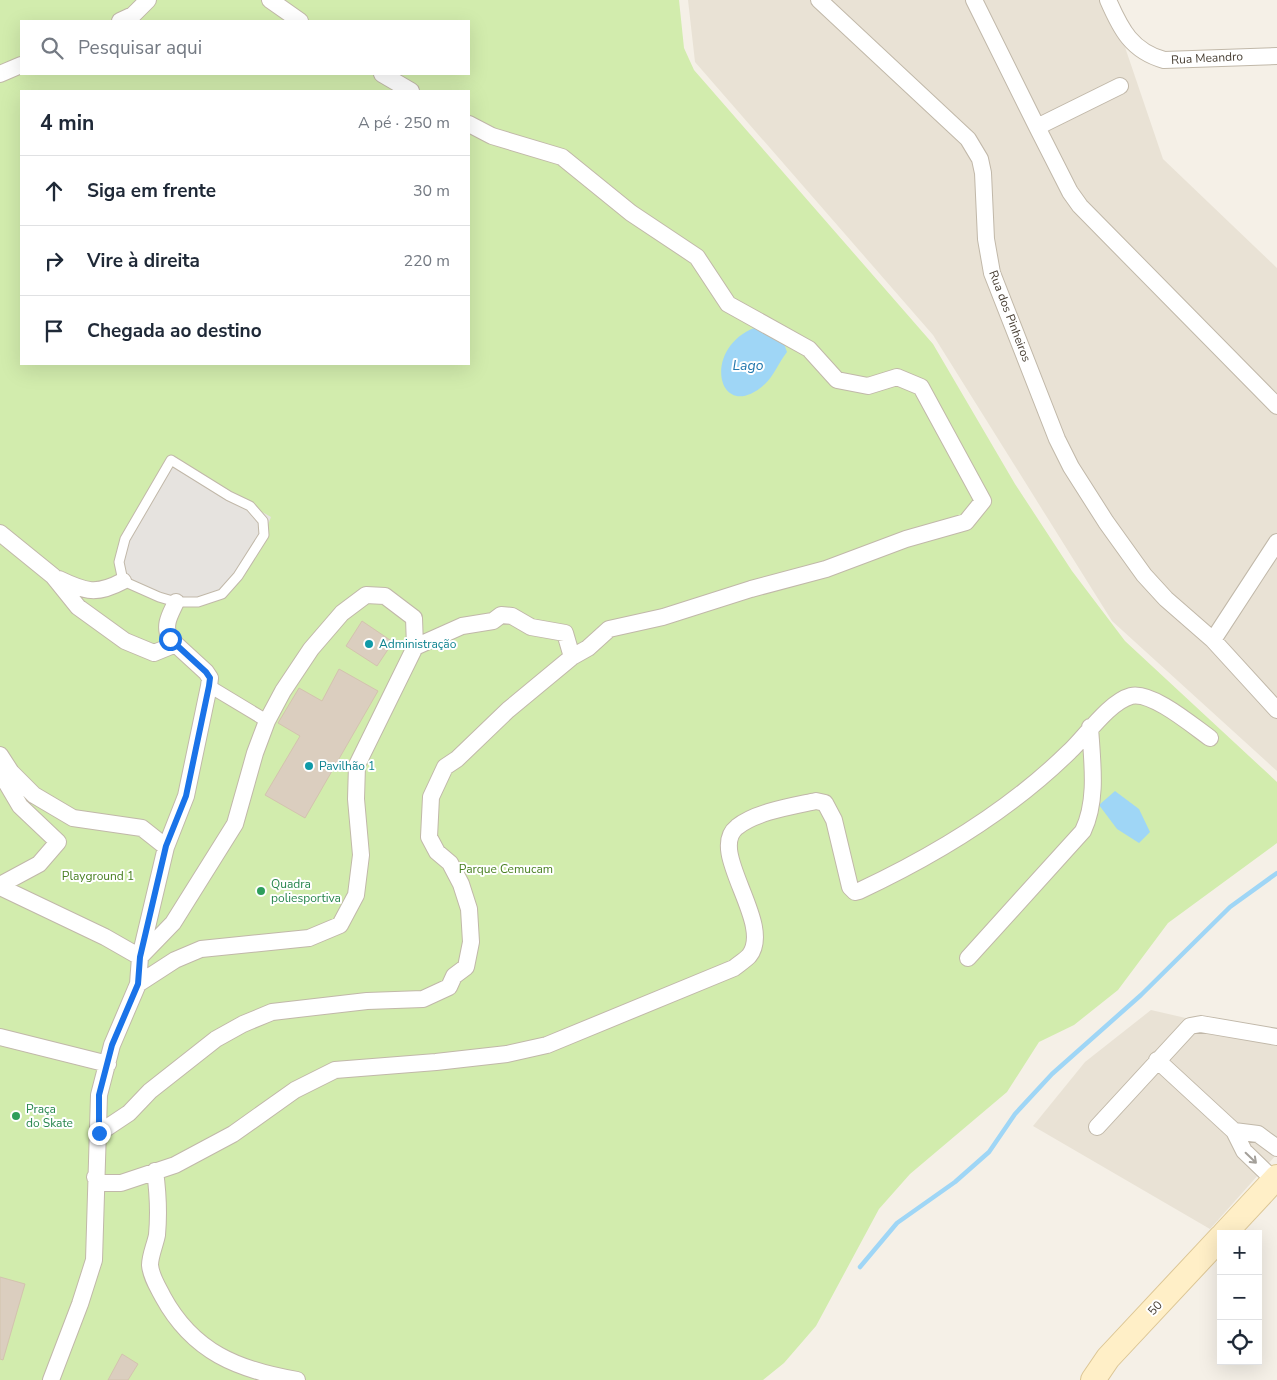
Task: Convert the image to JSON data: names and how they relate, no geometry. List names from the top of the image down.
{
  "streets": {
    "main road": ["50"],
    "street": ["Rua Meandro", "Rua dos Pinheiros"]
  },
  "water": ["Lago"],
  "parks": ["Parque Cemucam", "Playground 1"],
  "places": [
    "Administração",
    "Pavilhão 1",
    "Quadra poliesportiva",
    "Praça do Skate"
  ],
  "page": {
    "search": "Pesquisar aqui",
    "heading": ["4 min", "A pé · 250 m"],
    "list": [
      ["Siga em frente", "30 m"],
      ["Vire à direita", "220 m"],
      "Chegada ao destino"
    ],
    "map_buttons": ["+", "−"]
  }
}
